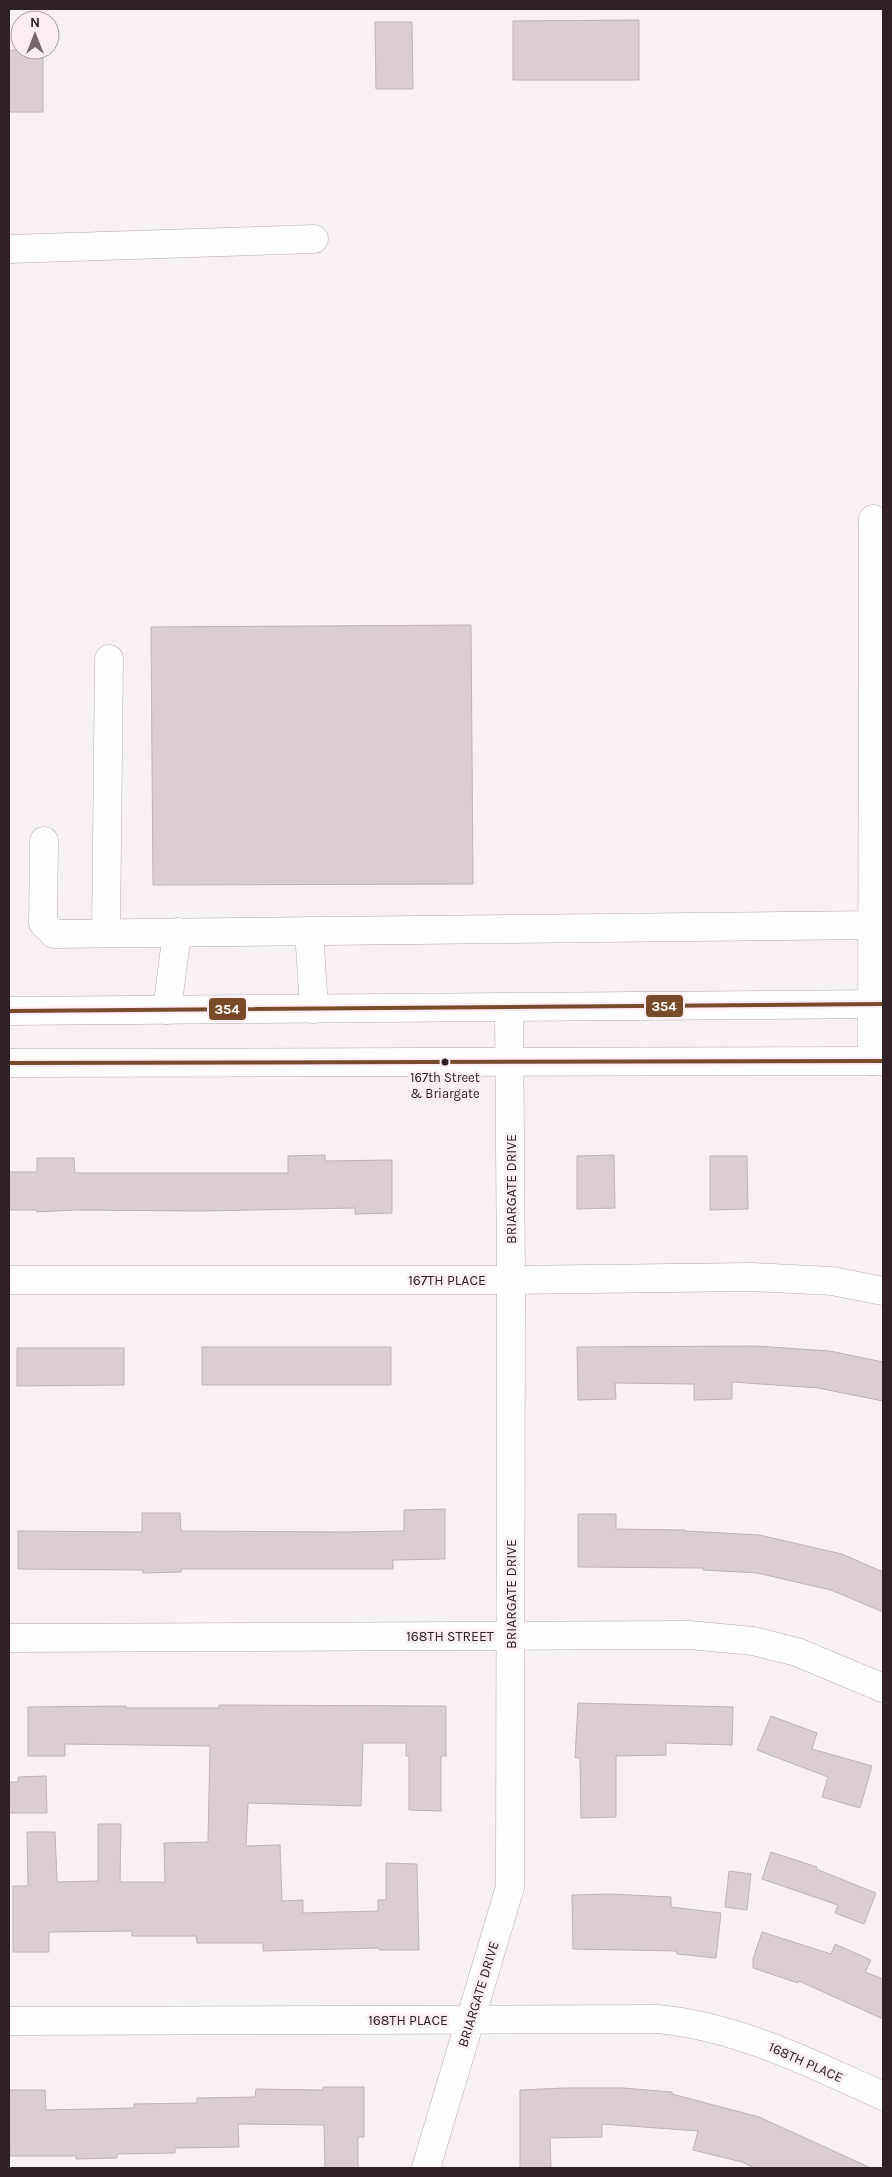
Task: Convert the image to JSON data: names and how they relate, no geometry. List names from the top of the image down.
{
  "streets": {
    "street": [
      "BRIARGATE DRIVE",
      "167TH PLACE",
      "168TH STREET",
      "168TH PLACE"
    ]
  },
  "crossings": [
    ["BRIARGATE DRIVE", "167TH PLACE"],
    ["BRIARGATE DRIVE", "168TH STREET"],
    ["BRIARGATE DRIVE", "168TH PLACE"]
  ],
  "places": ["167th Street & Briargate"],
  "lines": ["transit line 354"],
  "north": "top"
}
